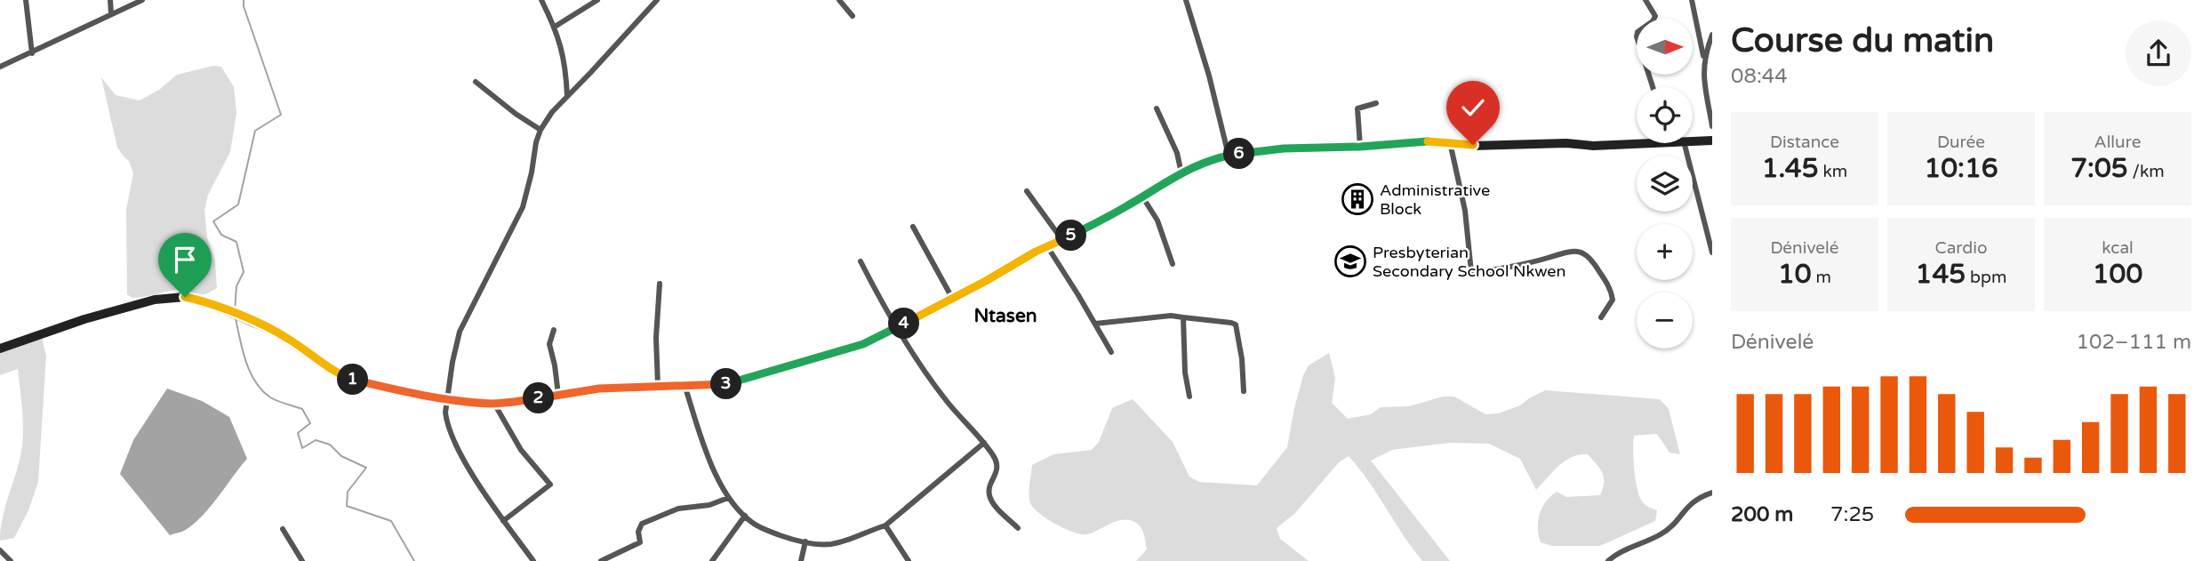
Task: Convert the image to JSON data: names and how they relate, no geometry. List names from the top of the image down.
{
  "districts": ["Ntasen"],
  "places": {
    "building": ["Administrative Block"],
    "school or university": ["Presbyterian Secondary School Nkwen"]
  },
  "north": "right",
  "page": {
    "heading": ["Course du matin", "08:44"],
    "map_buttons": ["+", "−"],
    "stats": [
      ["Distance", "1.45 km"],
      ["Durée", "10:16"],
      ["Allure", "7:05 /km"],
      ["Dénivelé", "10 m"],
      ["Cardio", "145 bpm"],
      ["kcal", "100"]
    ],
    "pins": [
      "6",
      "5",
      "4",
      "1",
      "3",
      "2"
    ],
    "chart": ["Dénivelé", "102–111 m"],
    "list": [
      {
        "name": "200 m",
        "note": "7:25"
      }
    ]
  }
}
